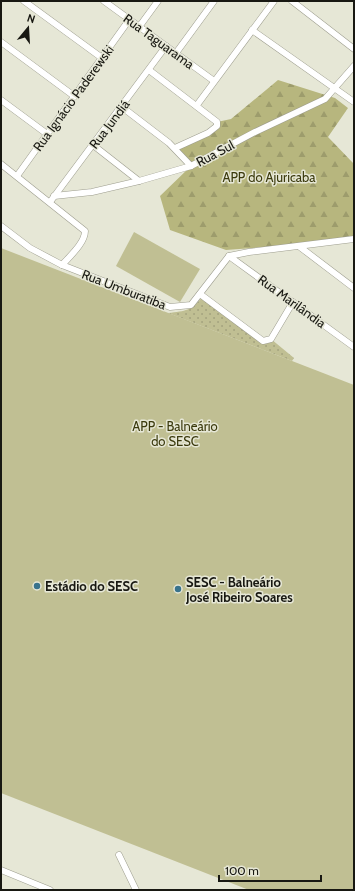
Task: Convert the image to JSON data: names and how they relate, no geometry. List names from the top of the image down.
{
  "streets": {
    "street": [
      "Rua Taguarama",
      "Rua Ignácio Paderewski",
      "Rua Jundiá",
      "Rua Sul",
      "Rua Umburatiba",
      "Rua Marilândia"
    ]
  },
  "crossings": [
    ["Rua Taguarama", "Rua Ignácio Paderewski"],
    ["Rua Taguarama", "Rua Jundiá"],
    ["Rua Jundiá", "Rua Sul"],
    ["Rua Umburatiba", "Rua Marilândia"]
  ],
  "parks": ["APP do Ajuricaba", "APP - Balneário do SESC"],
  "places": ["Estádio do SESC", "SESC - Balneário José Ribeiro Soares"],
  "scale_bar": "100 m",
  "north": "top"
}
